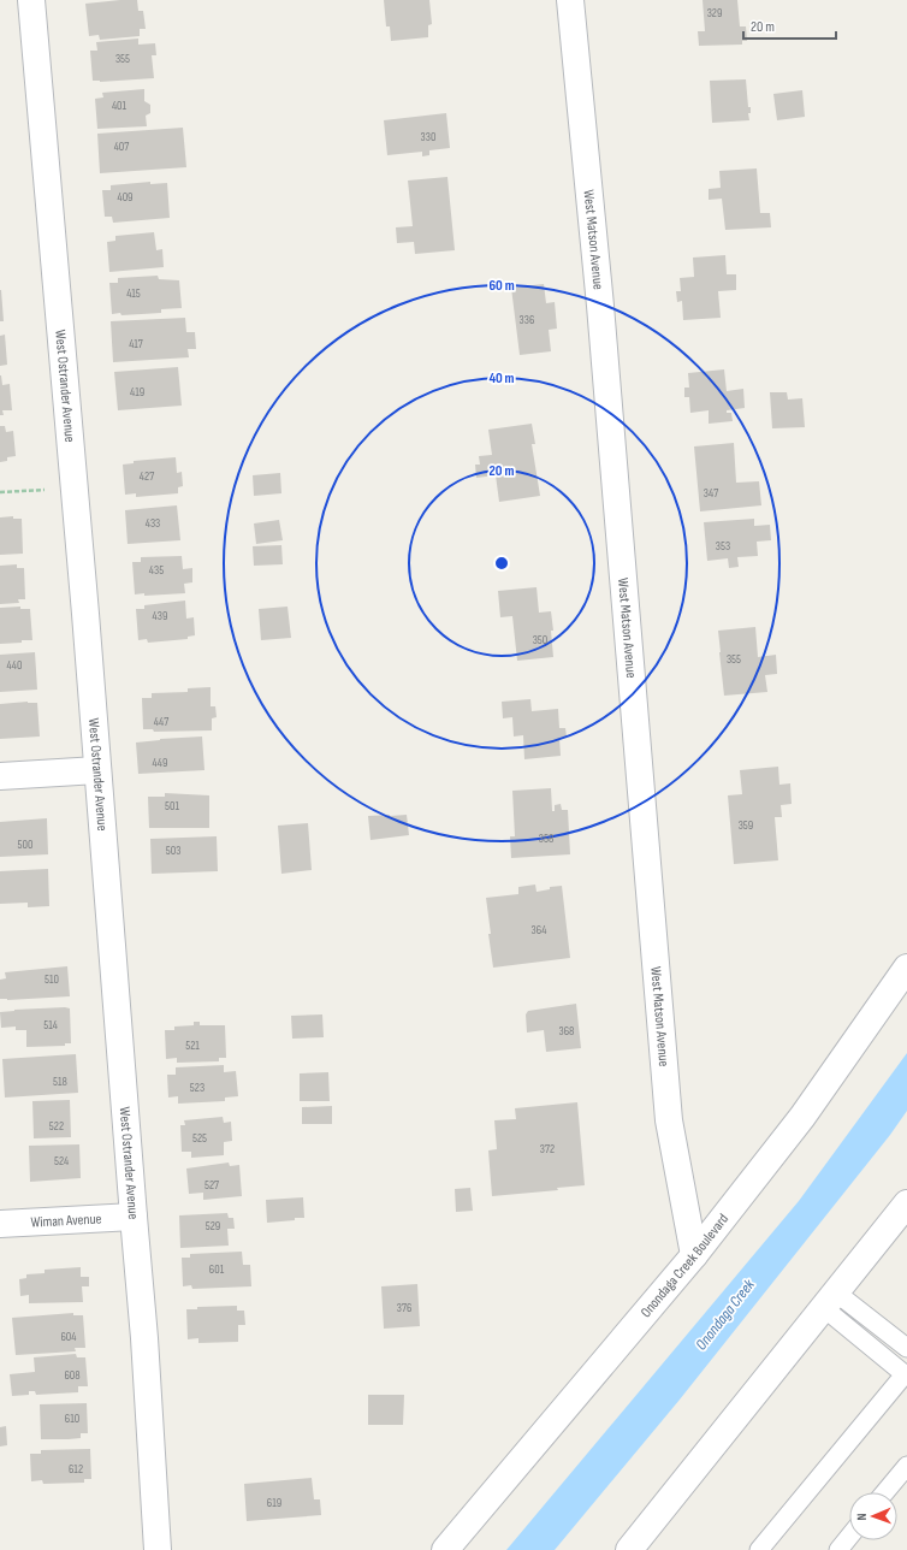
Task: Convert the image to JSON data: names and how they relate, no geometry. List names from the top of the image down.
{
  "streets": {
    "street": [
      "West Matson Avenue",
      "West Ostrander Avenue",
      "Wiman Avenue",
      "Onondaga Creek Boulevard"
    ]
  },
  "crossings": [
    ["West Matson Avenue", "Onondaga Creek Boulevard"],
    ["West Ostrander Avenue", "Wiman Avenue"]
  ],
  "water": ["Onondaga Creek"],
  "house_numbers": [
    "329",
    "355",
    "401",
    "330",
    "407",
    "409",
    "415",
    "336",
    "417",
    "419",
    "427",
    "347",
    "433",
    "353",
    "435",
    "439",
    "350",
    "355",
    "440",
    "447",
    "449",
    "501",
    "359",
    "358",
    "500",
    "503",
    "364",
    "510",
    "514",
    "368",
    "521",
    "518",
    "523",
    "522",
    "525",
    "372",
    "524",
    "527",
    "529",
    "601",
    "376",
    "604",
    "608",
    "610",
    "612",
    "619"
  ],
  "scale_bar": "20 m",
  "north": "left",
  "rings": ["60 m", "40 m", "20 m"]
}
